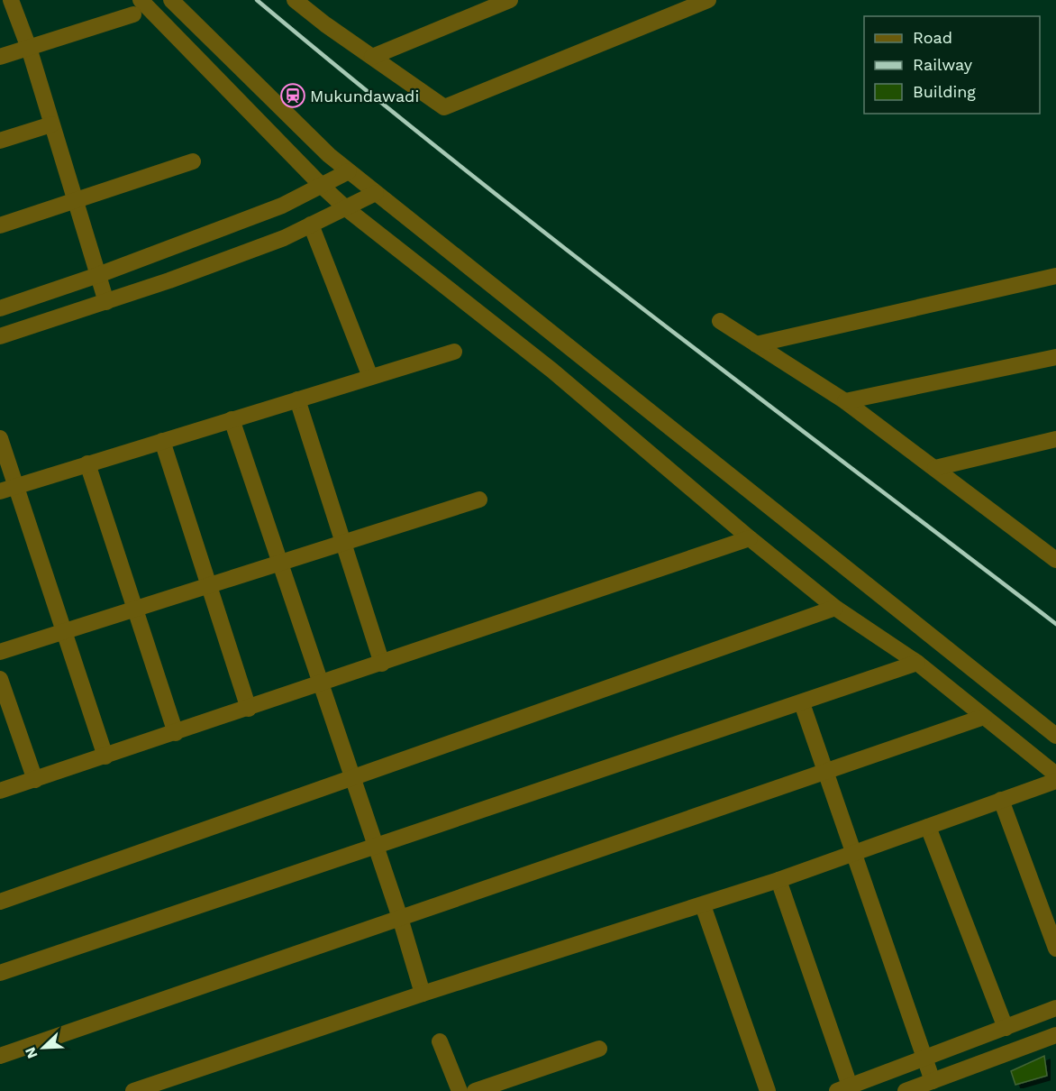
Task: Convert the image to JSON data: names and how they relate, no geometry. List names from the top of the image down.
{
  "places": {
    "station": ["Mukundawadi"]
  },
  "legend": ["Road", "Railway", "Building"],
  "north": "bottom left"
}
